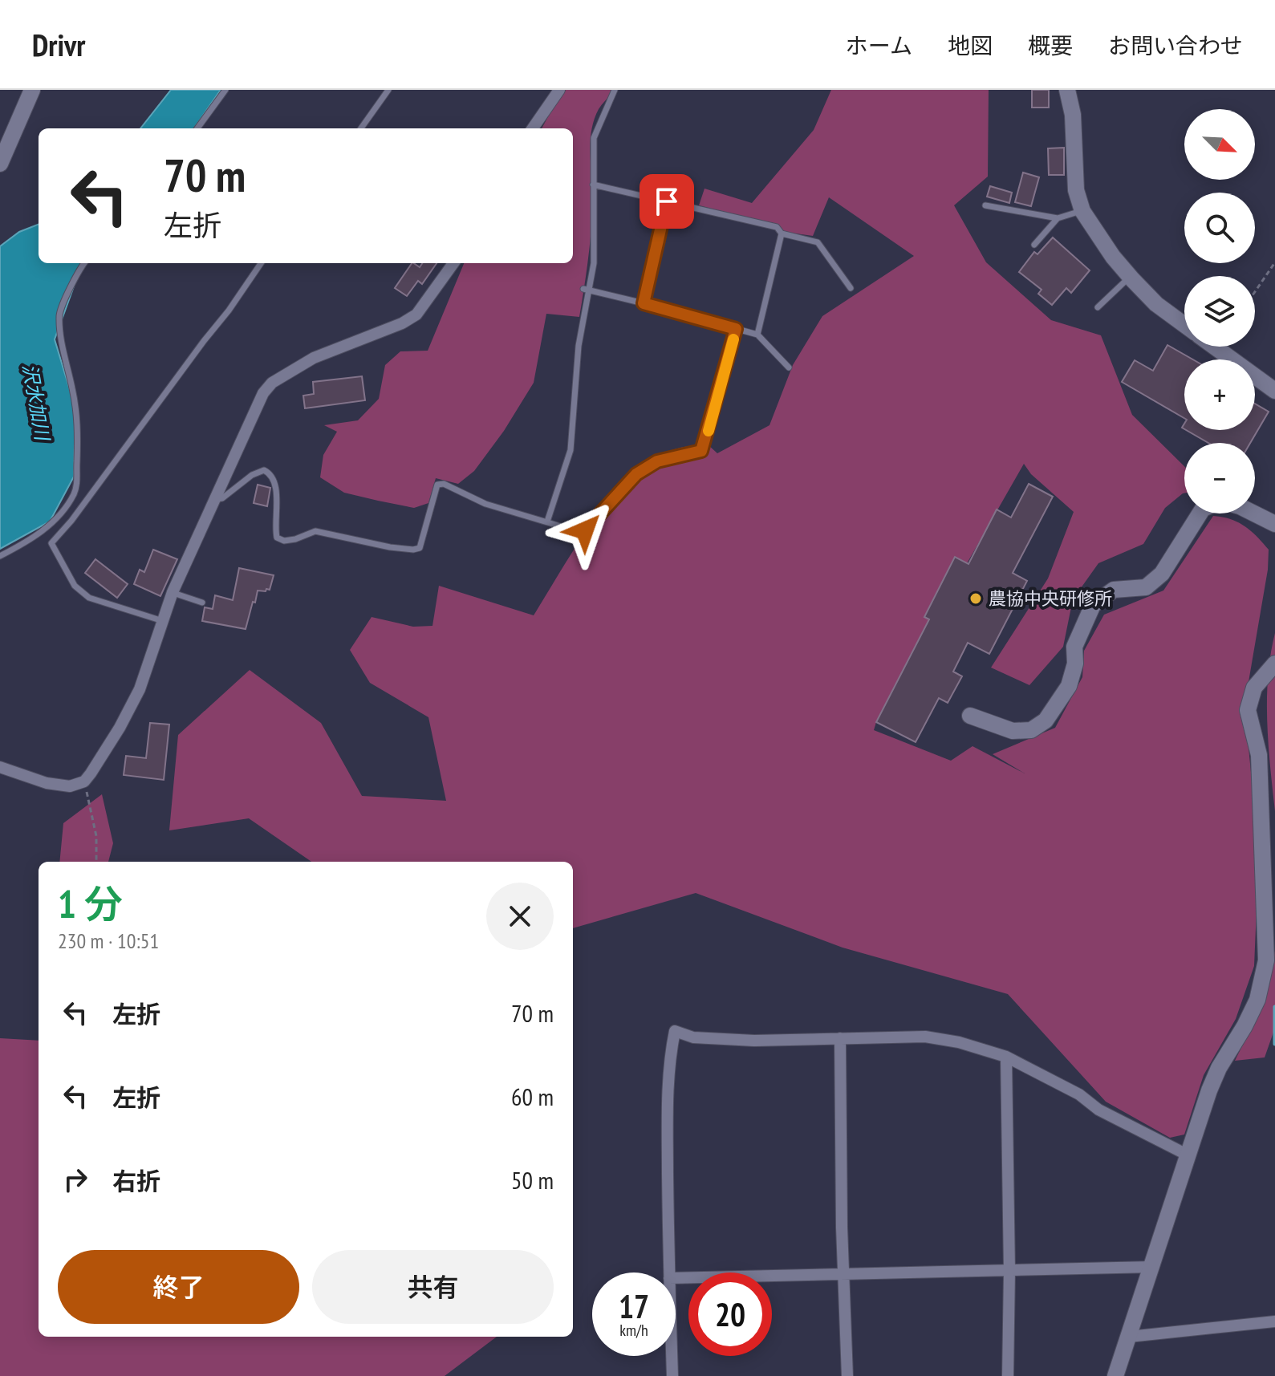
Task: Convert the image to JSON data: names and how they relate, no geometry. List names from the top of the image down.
{
  "water": ["沢水加川"],
  "places": ["農協中央研修所"],
  "north": "bottom right",
  "page": {
    "header": "Drivr",
    "nav": [
      "ホーム",
      "地図",
      "概要",
      "お問い合わせ"
    ],
    "map_buttons": ["+", "−"],
    "turn": ["70 m", "左折"],
    "heading": ["1 分", "230 m · 10:51"],
    "list": [
      {
        "name": "左折",
        "value": "70 m"
      },
      {
        "name": "左折",
        "value": "60 m"
      },
      {
        "name": "右折",
        "value": "50 m"
      }
    ],
    "buttons": ["終了", "共有"],
    "speed": "17 km/h",
    "limit": "20"
  }
}
